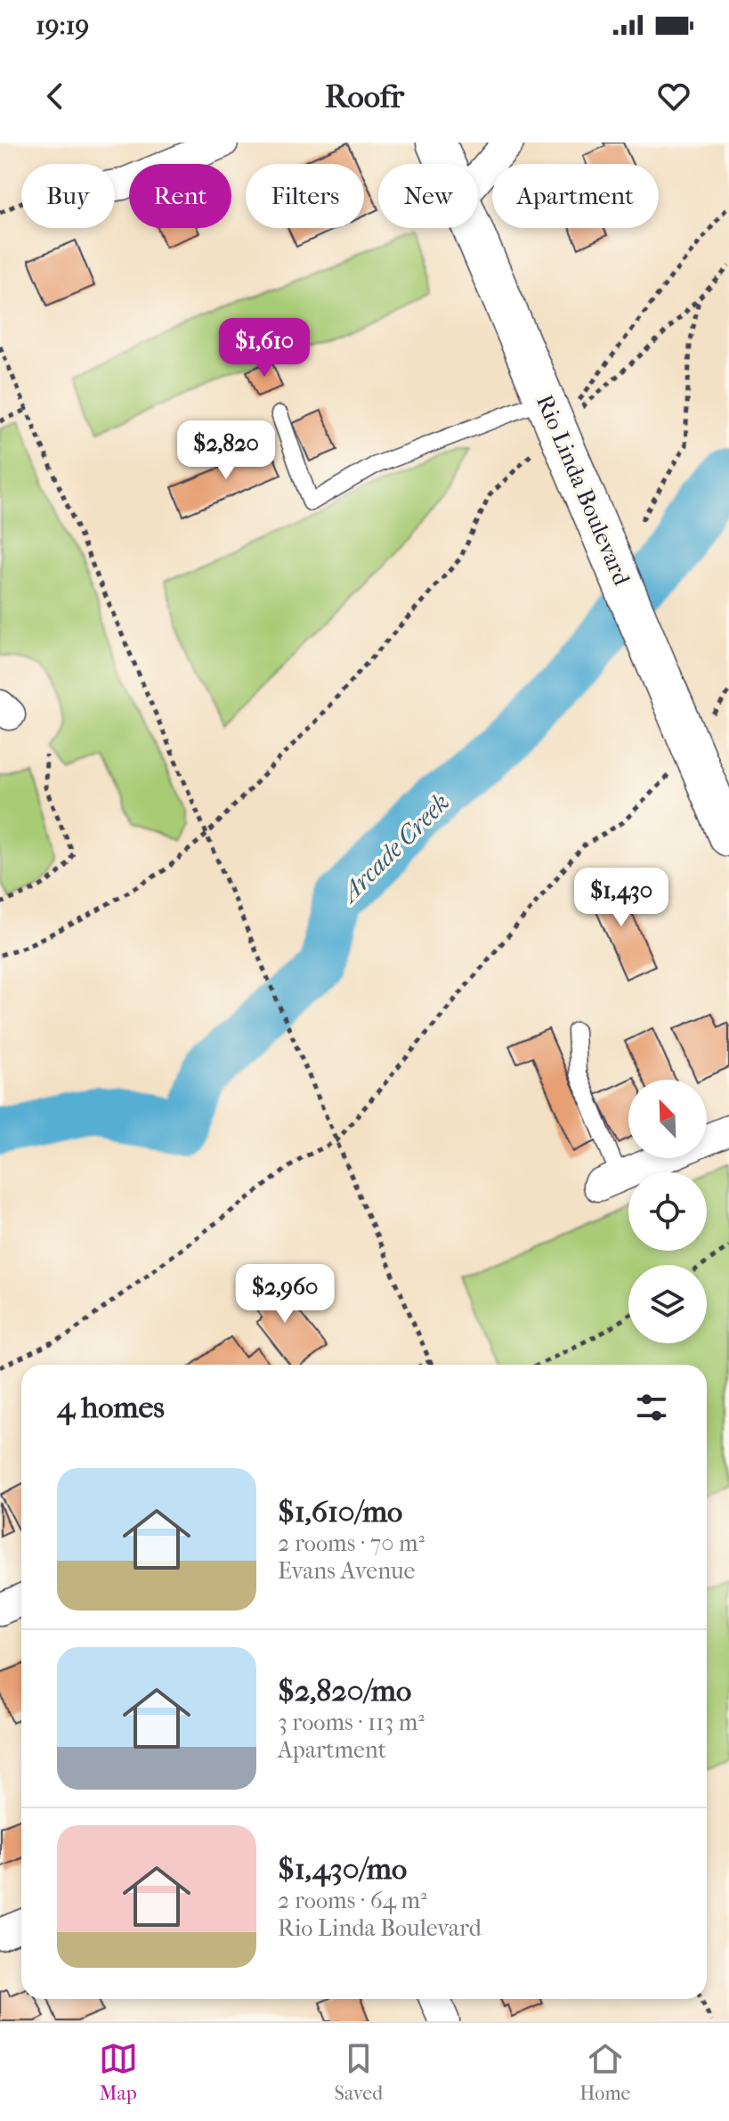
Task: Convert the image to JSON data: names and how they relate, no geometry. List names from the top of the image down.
{
  "streets": {
    "main road": ["Rio Linda Boulevard"]
  },
  "water": ["Arcade Creek"],
  "north": "top left",
  "page": {
    "status": "19:19",
    "header": "Roofr",
    "chip": [
      "Buy",
      "Rent",
      "Filters",
      "New",
      "Apartment"
    ],
    "price": [
      "$1,610",
      "$2,820",
      "$1,430",
      "$2,960"
    ],
    "heading": "4 homes",
    "list": [
      {
        "name": "$1,610/mo",
        "note": "2 rooms · 70 m² · Evans Avenue"
      },
      {
        "name": "$2,820/mo",
        "note": "3 rooms · 113 m² · Apartment"
      },
      {
        "name": "$1,430/mo",
        "note": "2 rooms · 64 m² · Rio Linda Boulevard"
      }
    ],
    "tabs": ["Map", "Saved", "Home"]
  }
}
